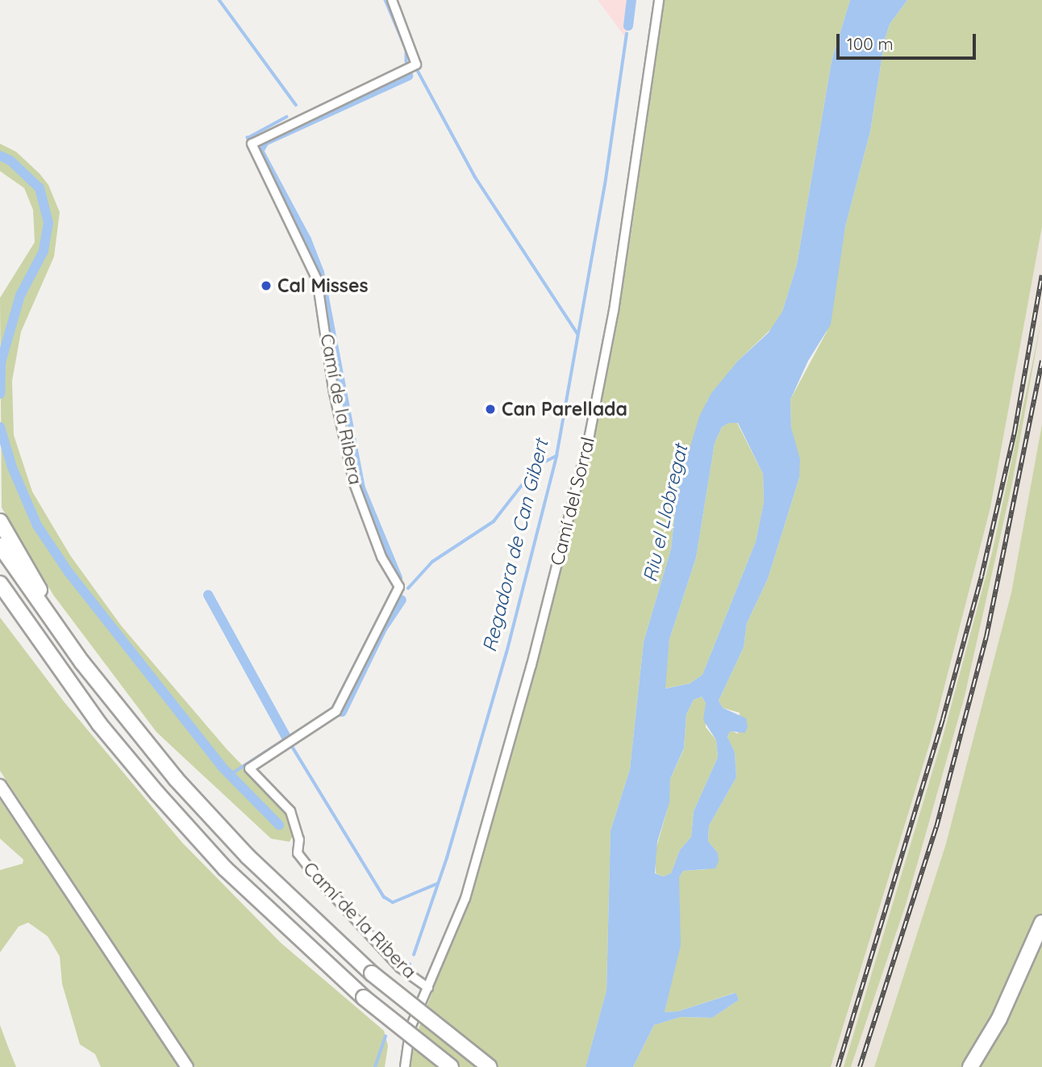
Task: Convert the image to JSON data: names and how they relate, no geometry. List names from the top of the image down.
{
  "streets": {
    "street": ["Camí de la Ribera", "Camí del Sorral"]
  },
  "crossings": [
    ["Camí de la Ribera", "Camí del Sorral"]
  ],
  "water": ["Riu el Llobregat", "Regadora de Can Gibert"],
  "places": ["Cal Misses", "Can Parellada"],
  "scale_bar": "100 m"
}
